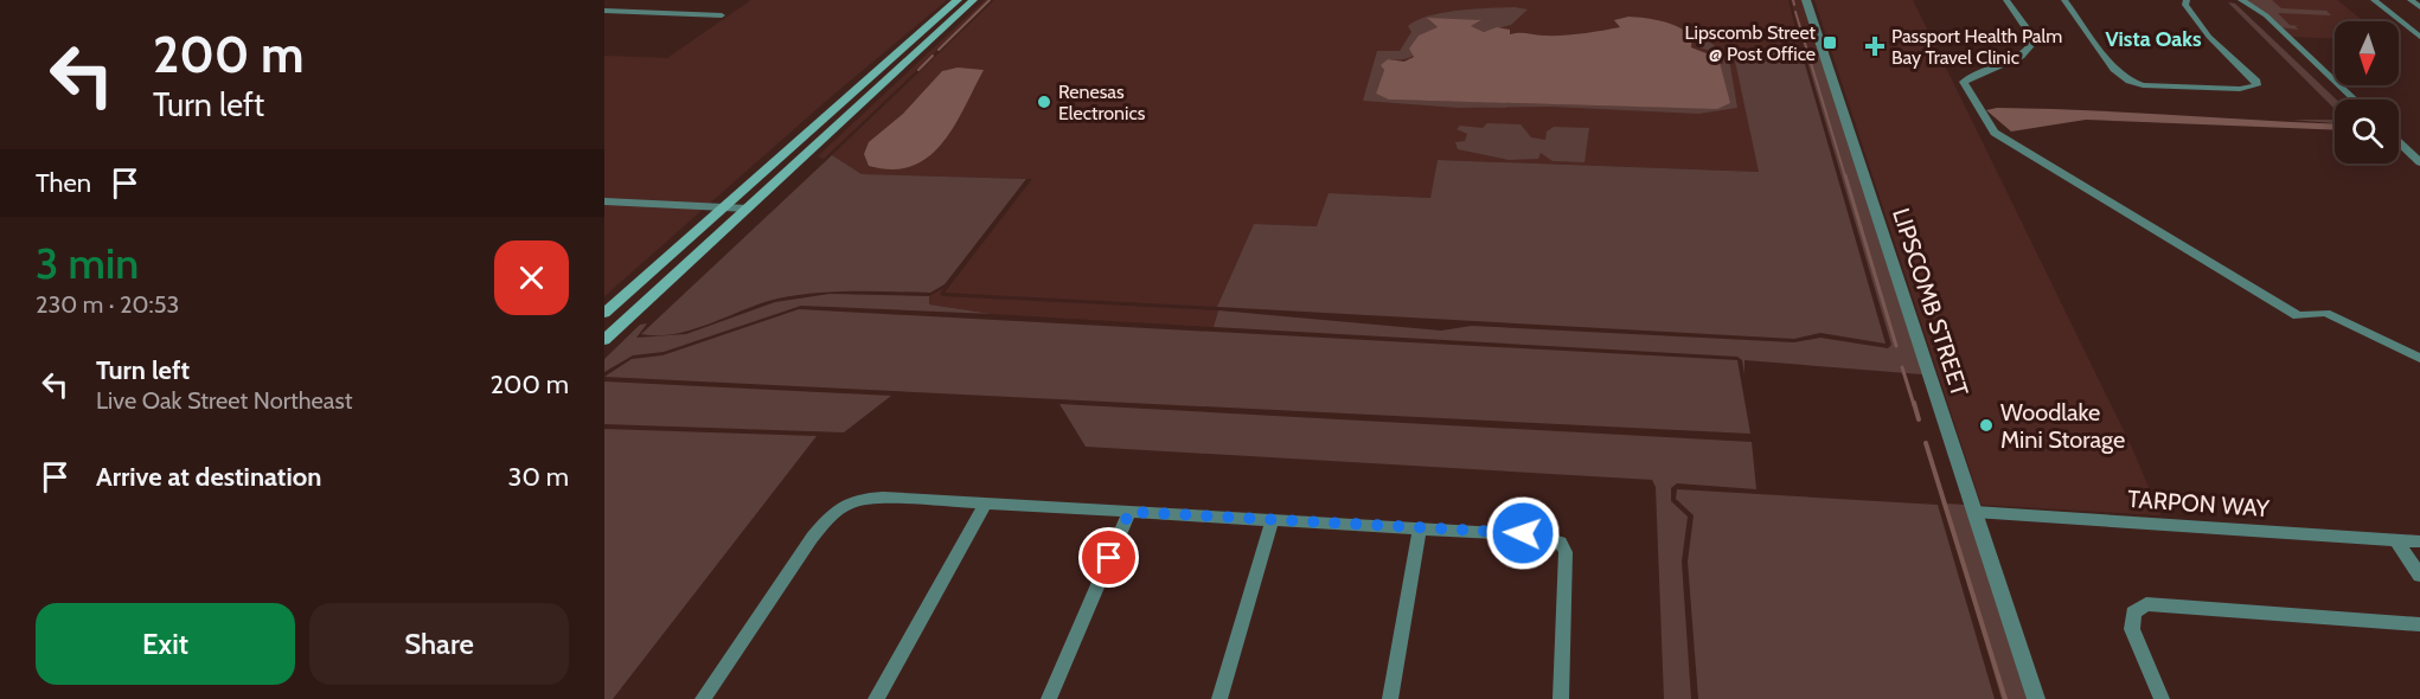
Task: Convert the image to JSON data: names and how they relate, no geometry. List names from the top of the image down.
{
  "streets": {
    "street": ["LIPSCOMB STREET", "TARPON WAY"]
  },
  "crossings": [
    ["LIPSCOMB STREET", "TARPON WAY"]
  ],
  "districts": ["Vista Oaks"],
  "places": {
    "transit": ["Lipscomb Street @ Post Office"],
    "health": ["Passport Health Palm Bay Travel Clinic"],
    "other": ["Renesas Electronics", "Woodlake Mini Storage"]
  },
  "north": "bottom",
  "page": {
    "turn": ["200 m", "Turn left"],
    "then": "Then",
    "heading": ["3 min", "230 m · 20:53"],
    "list": [
      {
        "name": "Turn left",
        "note": "Live Oak Street Northeast",
        "value": "200 m"
      },
      {
        "name": "Arrive at destination",
        "value": "30 m"
      }
    ],
    "buttons": ["Exit", "Share"]
  }
}
